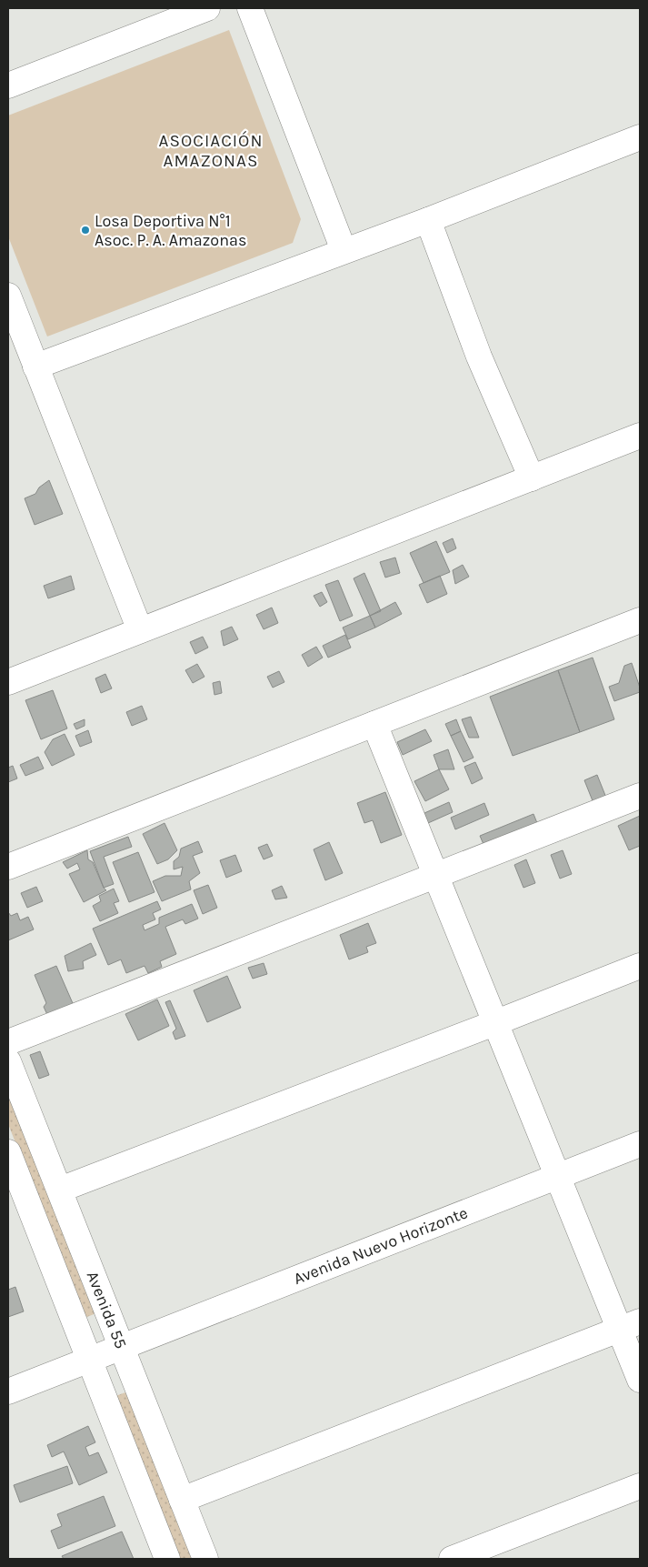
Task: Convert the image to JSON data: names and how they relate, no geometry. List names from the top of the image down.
{
  "streets": {
    "street": ["Avenida Nuevo Horizonte", "Avenida 55"]
  },
  "crossings": [
    ["Avenida Nuevo Horizonte", "Avenida 55"]
  ],
  "districts": ["ASOCIACIÓN AMAZONAS"],
  "places": ["Losa Deportiva N°1 Asoc. P. A. Amazonas"]
}
